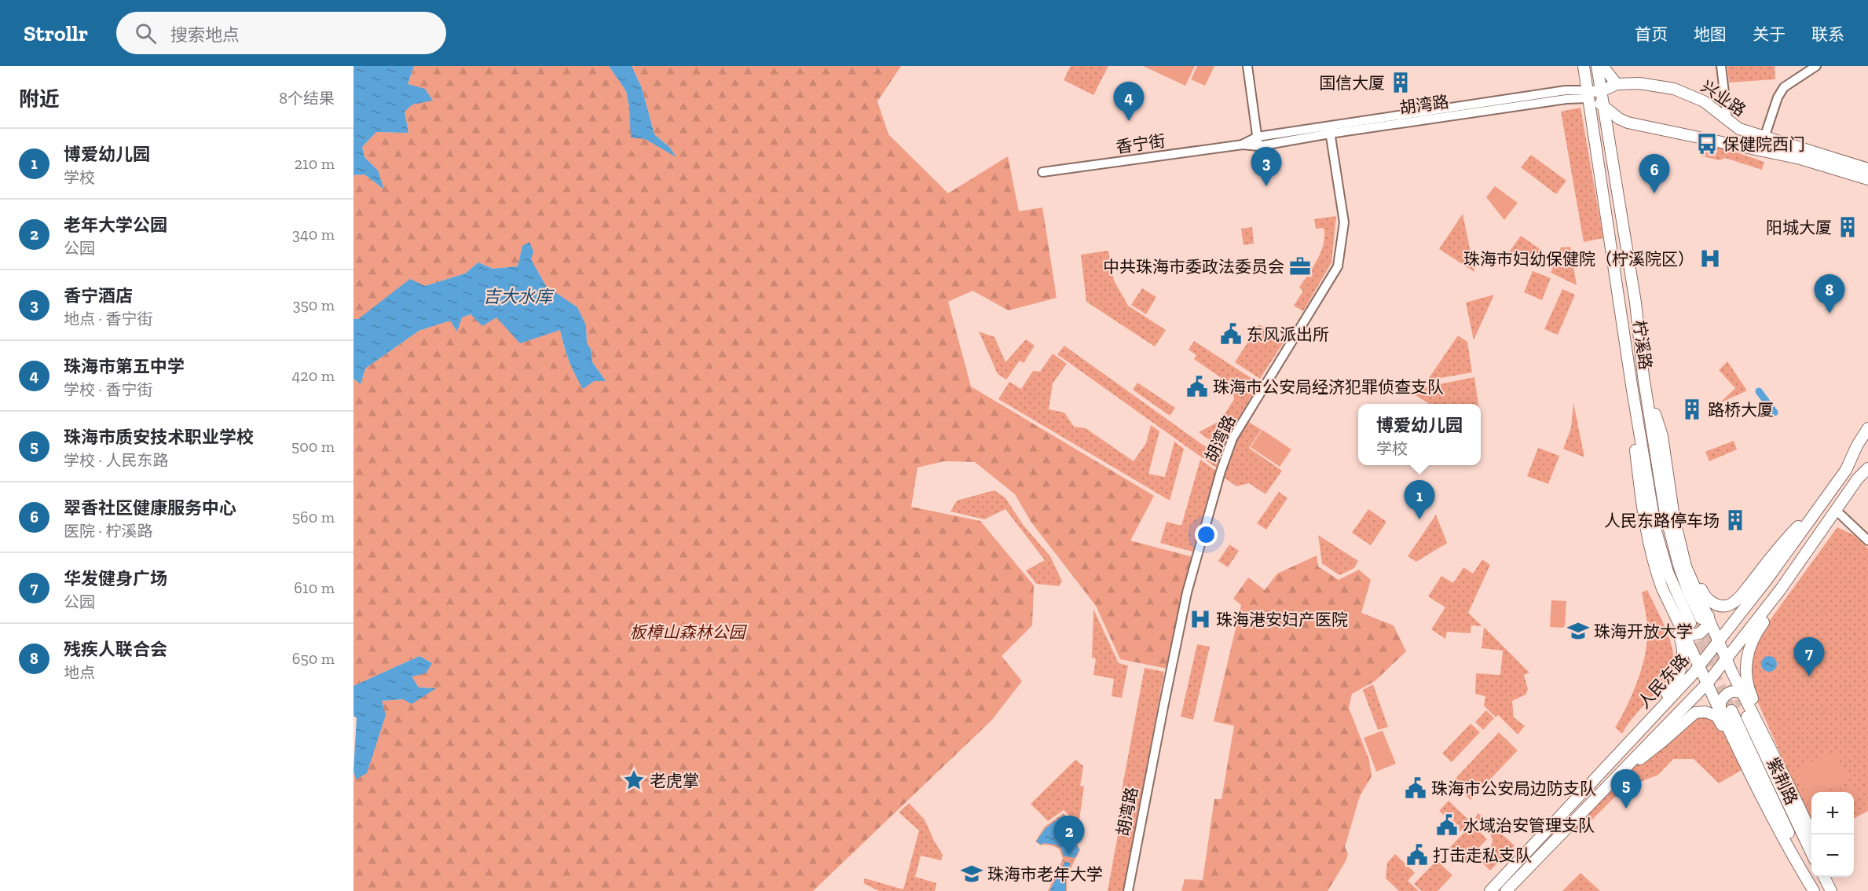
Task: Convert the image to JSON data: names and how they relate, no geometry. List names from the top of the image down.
{
  "streets": {
    "main road": [
      "兴业路",
      "柠溪路",
      "人民东路",
      "紫荆路"
    ],
    "street": ["胡湾路", "香宁街"]
  },
  "crossings": [
    ["兴业路", "胡湾路"],
    ["兴业路", "柠溪路"],
    ["胡湾路", "香宁街"],
    ["胡湾路", "柠溪路"]
  ],
  "water": ["吉大水库"],
  "parks": ["板樟山森林公园"],
  "places": {
    "building": [
      "国信大厦",
      "阳城大厦",
      "路桥大厦",
      "人民东路停车场"
    ],
    "bus stop": ["保健院西门"],
    "hospital": ["珠海市妇幼保健院（柠溪院区）", "珠海港安妇产医院"],
    "office": ["中共珠海市委政法委员会"],
    "public building": [
      "东风派出所",
      "珠海市公安局经济犯罪侦查支队",
      "珠海市公安局边防支队",
      "水域治安管理支队",
      "打击走私支队"
    ],
    "school or university": ["珠海开放大学", "珠海市老年大学"],
    "place": ["老虎掌"]
  },
  "page": {
    "header": "Strollr",
    "search": "搜索地点",
    "nav": [
      "首页",
      "地图",
      "关于",
      "联系"
    ],
    "heading": ["附近", "8个结果"],
    "pins": [
      "4",
      "3",
      "6",
      "8",
      "1",
      "7",
      "5",
      "2"
    ],
    "list": [
      {
        "mark": "1",
        "name": "博爱幼儿园",
        "note": "学校",
        "value": "210 m"
      },
      {
        "mark": "2",
        "name": "老年大学公园",
        "note": "公园",
        "value": "340 m"
      },
      {
        "mark": "3",
        "name": "香宁酒店",
        "note": "地点 · 香宁街",
        "value": "350 m"
      },
      {
        "mark": "4",
        "name": "珠海市第五中学",
        "note": "学校 · 香宁街",
        "value": "420 m"
      },
      {
        "mark": "5",
        "name": "珠海市质安技术职业学校",
        "note": "学校 · 人民东路",
        "value": "500 m"
      },
      {
        "mark": "6",
        "name": "翠香社区健康服务中心",
        "note": "医院 · 柠溪路",
        "value": "560 m"
      },
      {
        "mark": "7",
        "name": "华发健身广场",
        "note": "公园",
        "value": "610 m"
      },
      {
        "mark": "8",
        "name": "残疾人联合会",
        "note": "地点",
        "value": "650 m"
      }
    ],
    "popup": ["博爱幼儿园", "学校"],
    "map_buttons": ["+", "−"]
  }
}
